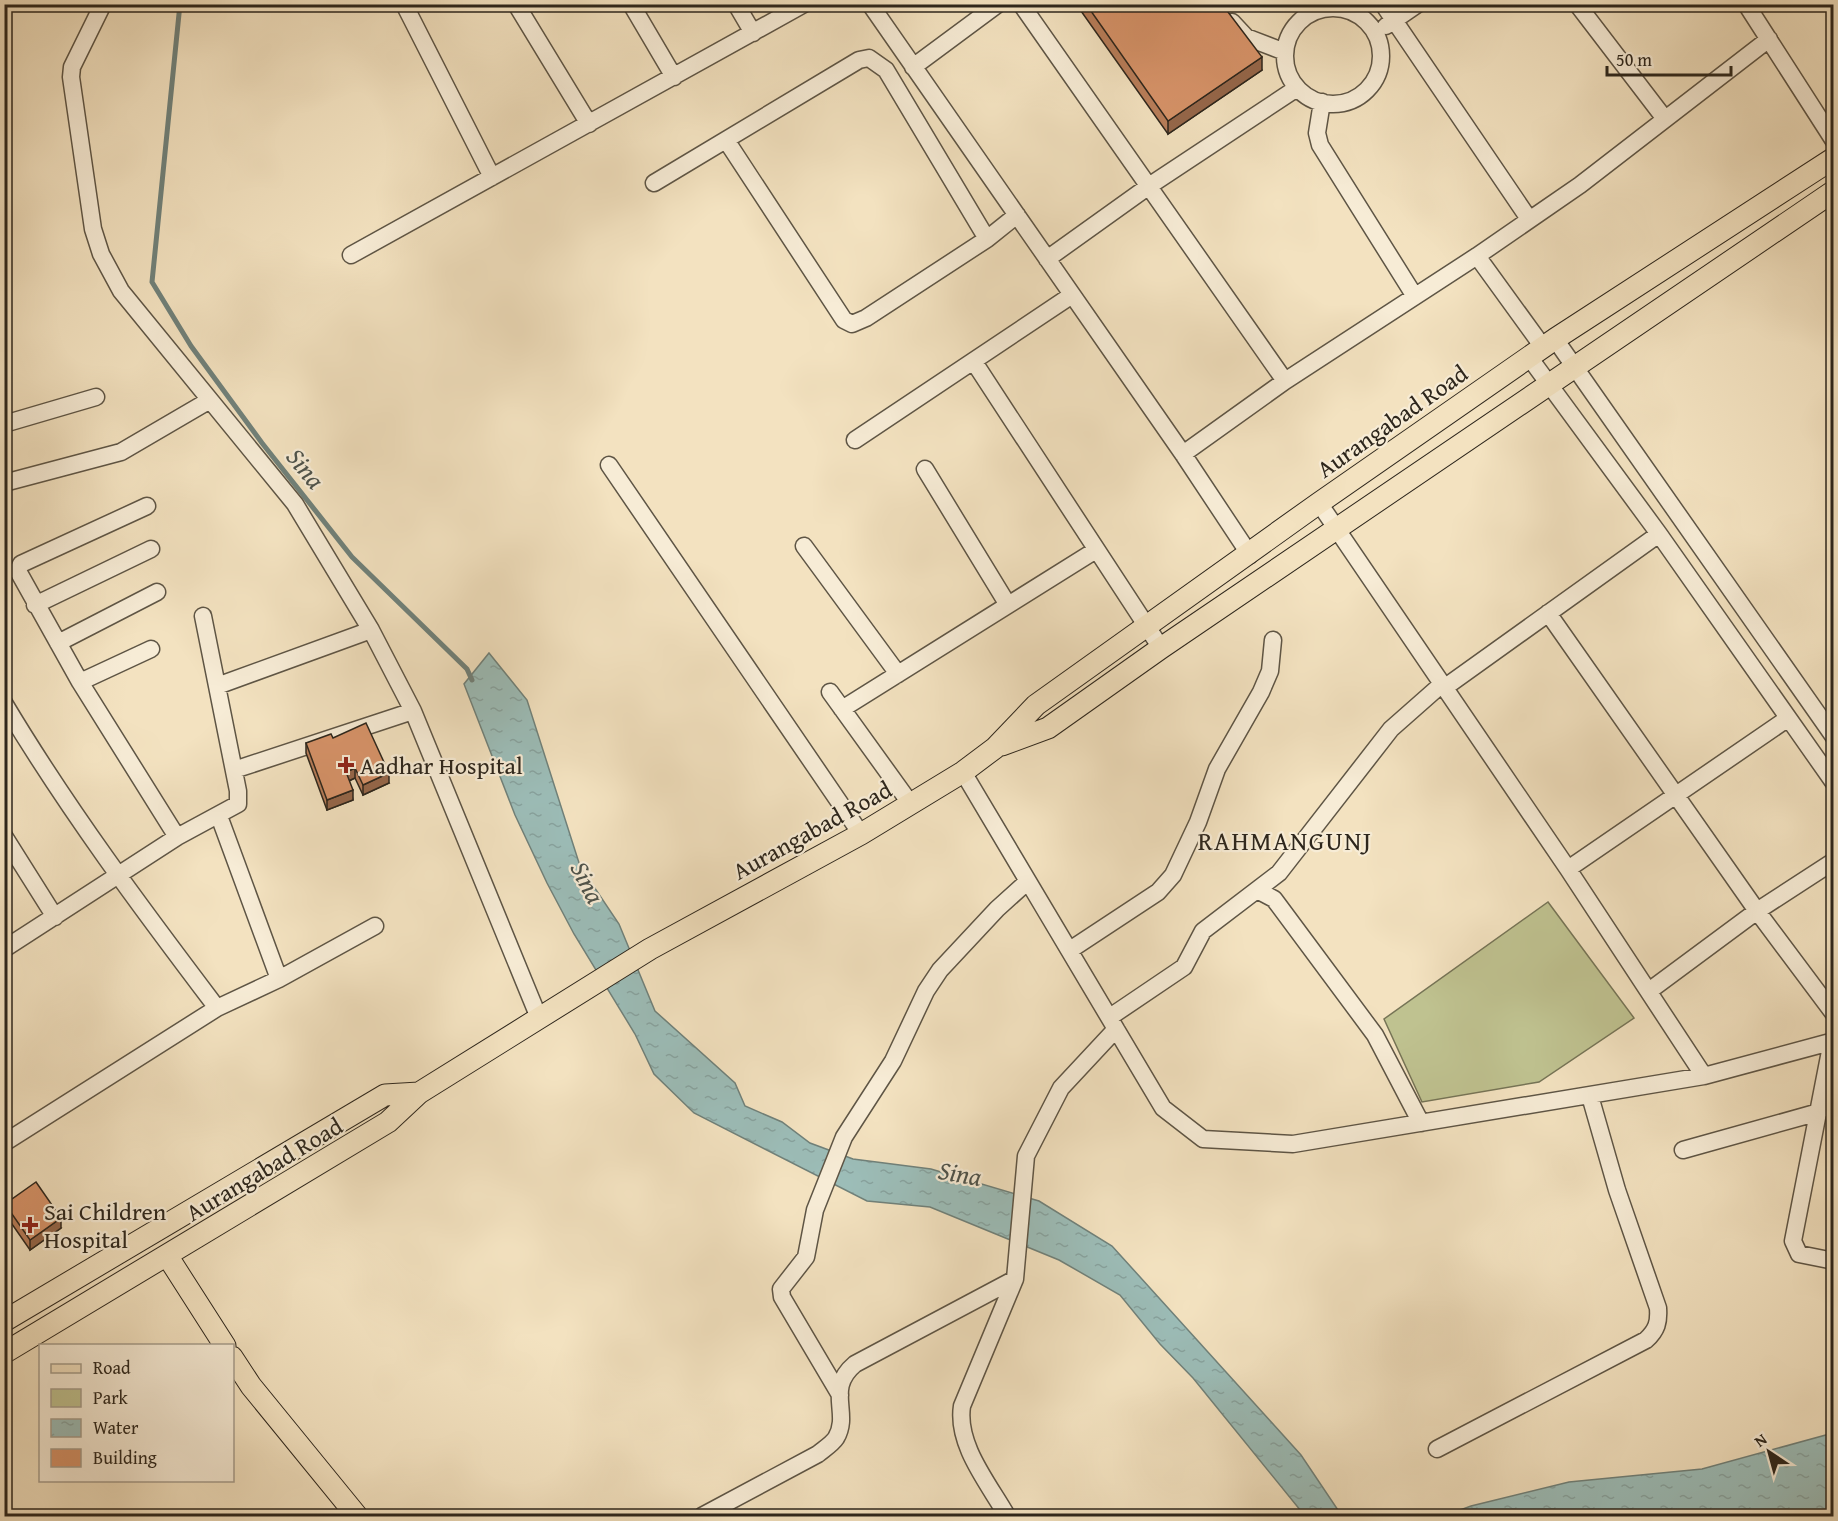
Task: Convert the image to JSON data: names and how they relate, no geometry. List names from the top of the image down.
{
  "streets": {
    "main road": ["Aurangabad Road"]
  },
  "districts": ["RAHMANGUNJ"],
  "water": ["Sina"],
  "places": {
    "health": ["Aadhar Hospital", "Sai Children Hospital"]
  },
  "legend": [
    "Road",
    "Park",
    "Water",
    "Building"
  ],
  "scale_bar": "50 m",
  "north": "top left"
}
